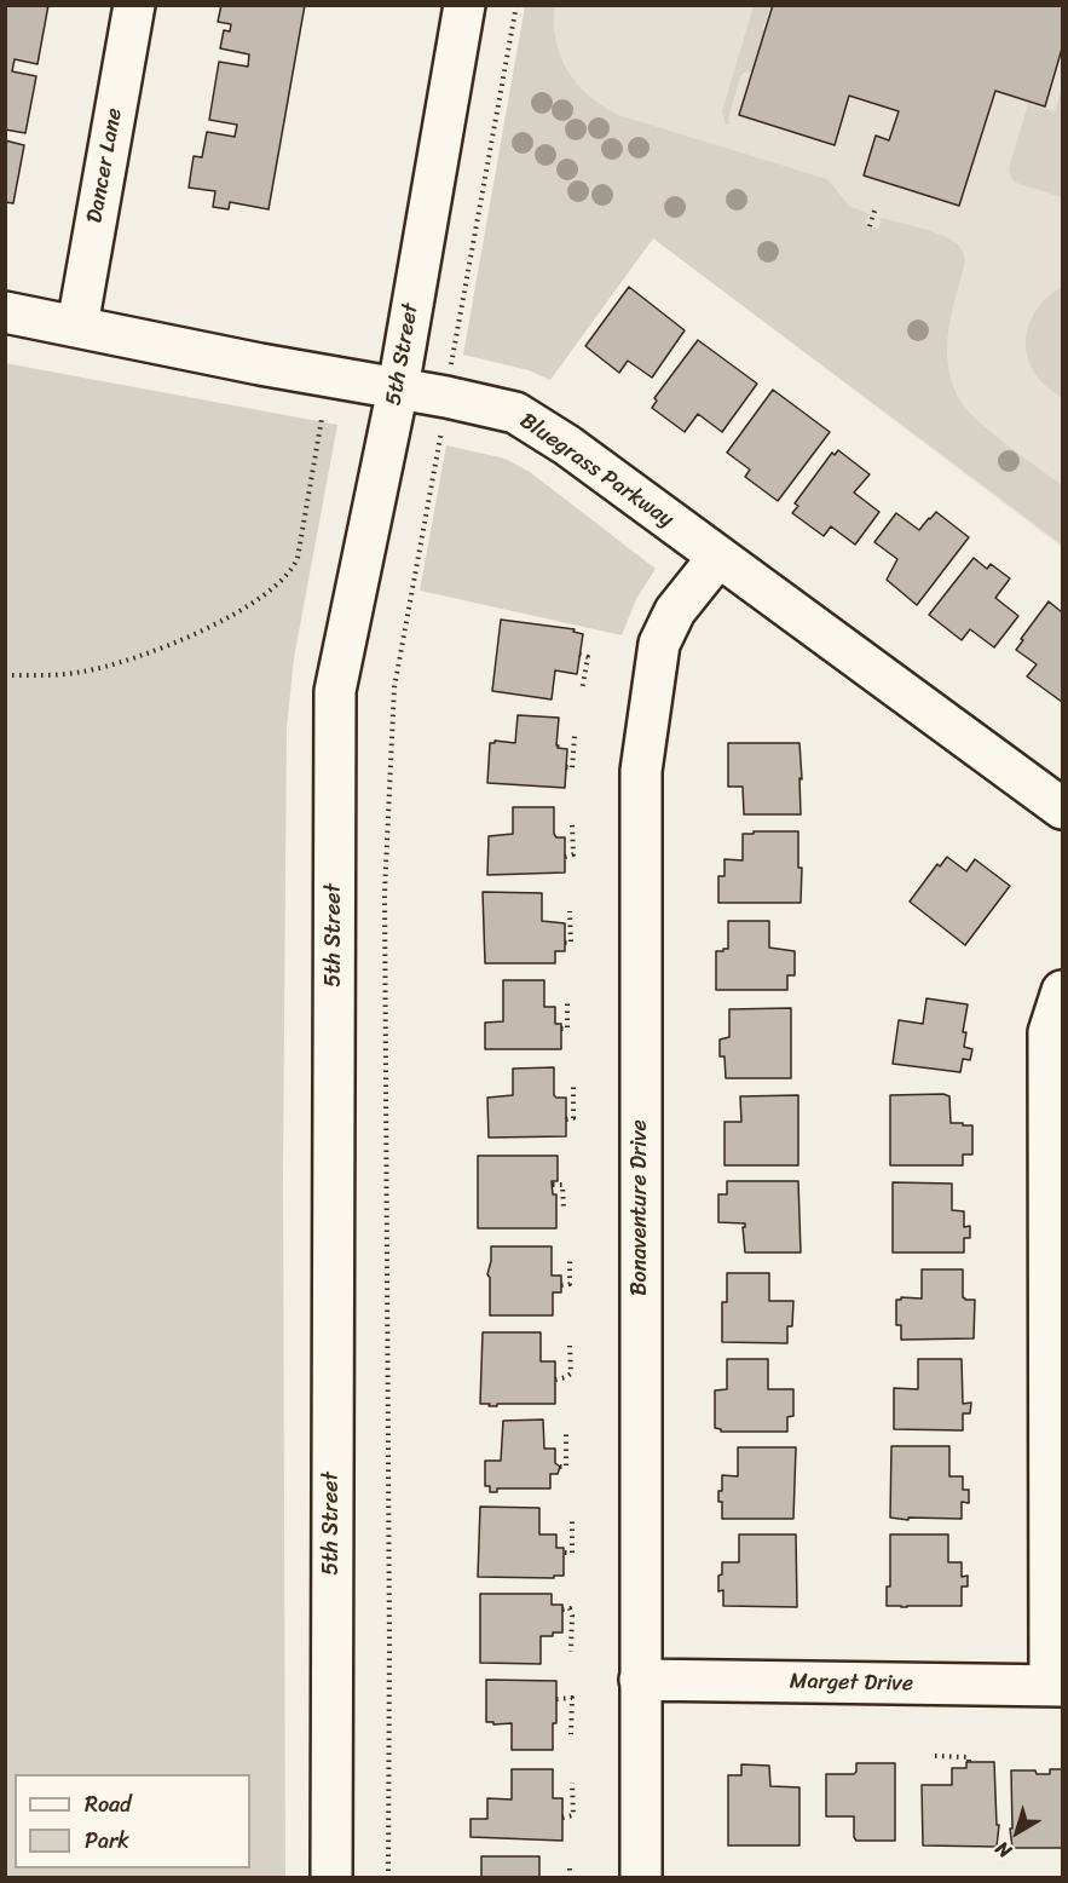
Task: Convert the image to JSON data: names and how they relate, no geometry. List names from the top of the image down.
{
  "streets": {
    "street": [
      "Dancer Lane",
      "5th Street",
      "Bluegrass Parkway",
      "Bonaventure Drive",
      "Marget Drive"
    ]
  },
  "crossings": [
    ["Dancer Lane", "Bluegrass Parkway"],
    ["5th Street", "Bluegrass Parkway"],
    ["Bluegrass Parkway", "Bonaventure Drive"],
    ["Bonaventure Drive", "Marget Drive"]
  ],
  "legend": ["Road", "Park"],
  "north": "bottom left"
}
